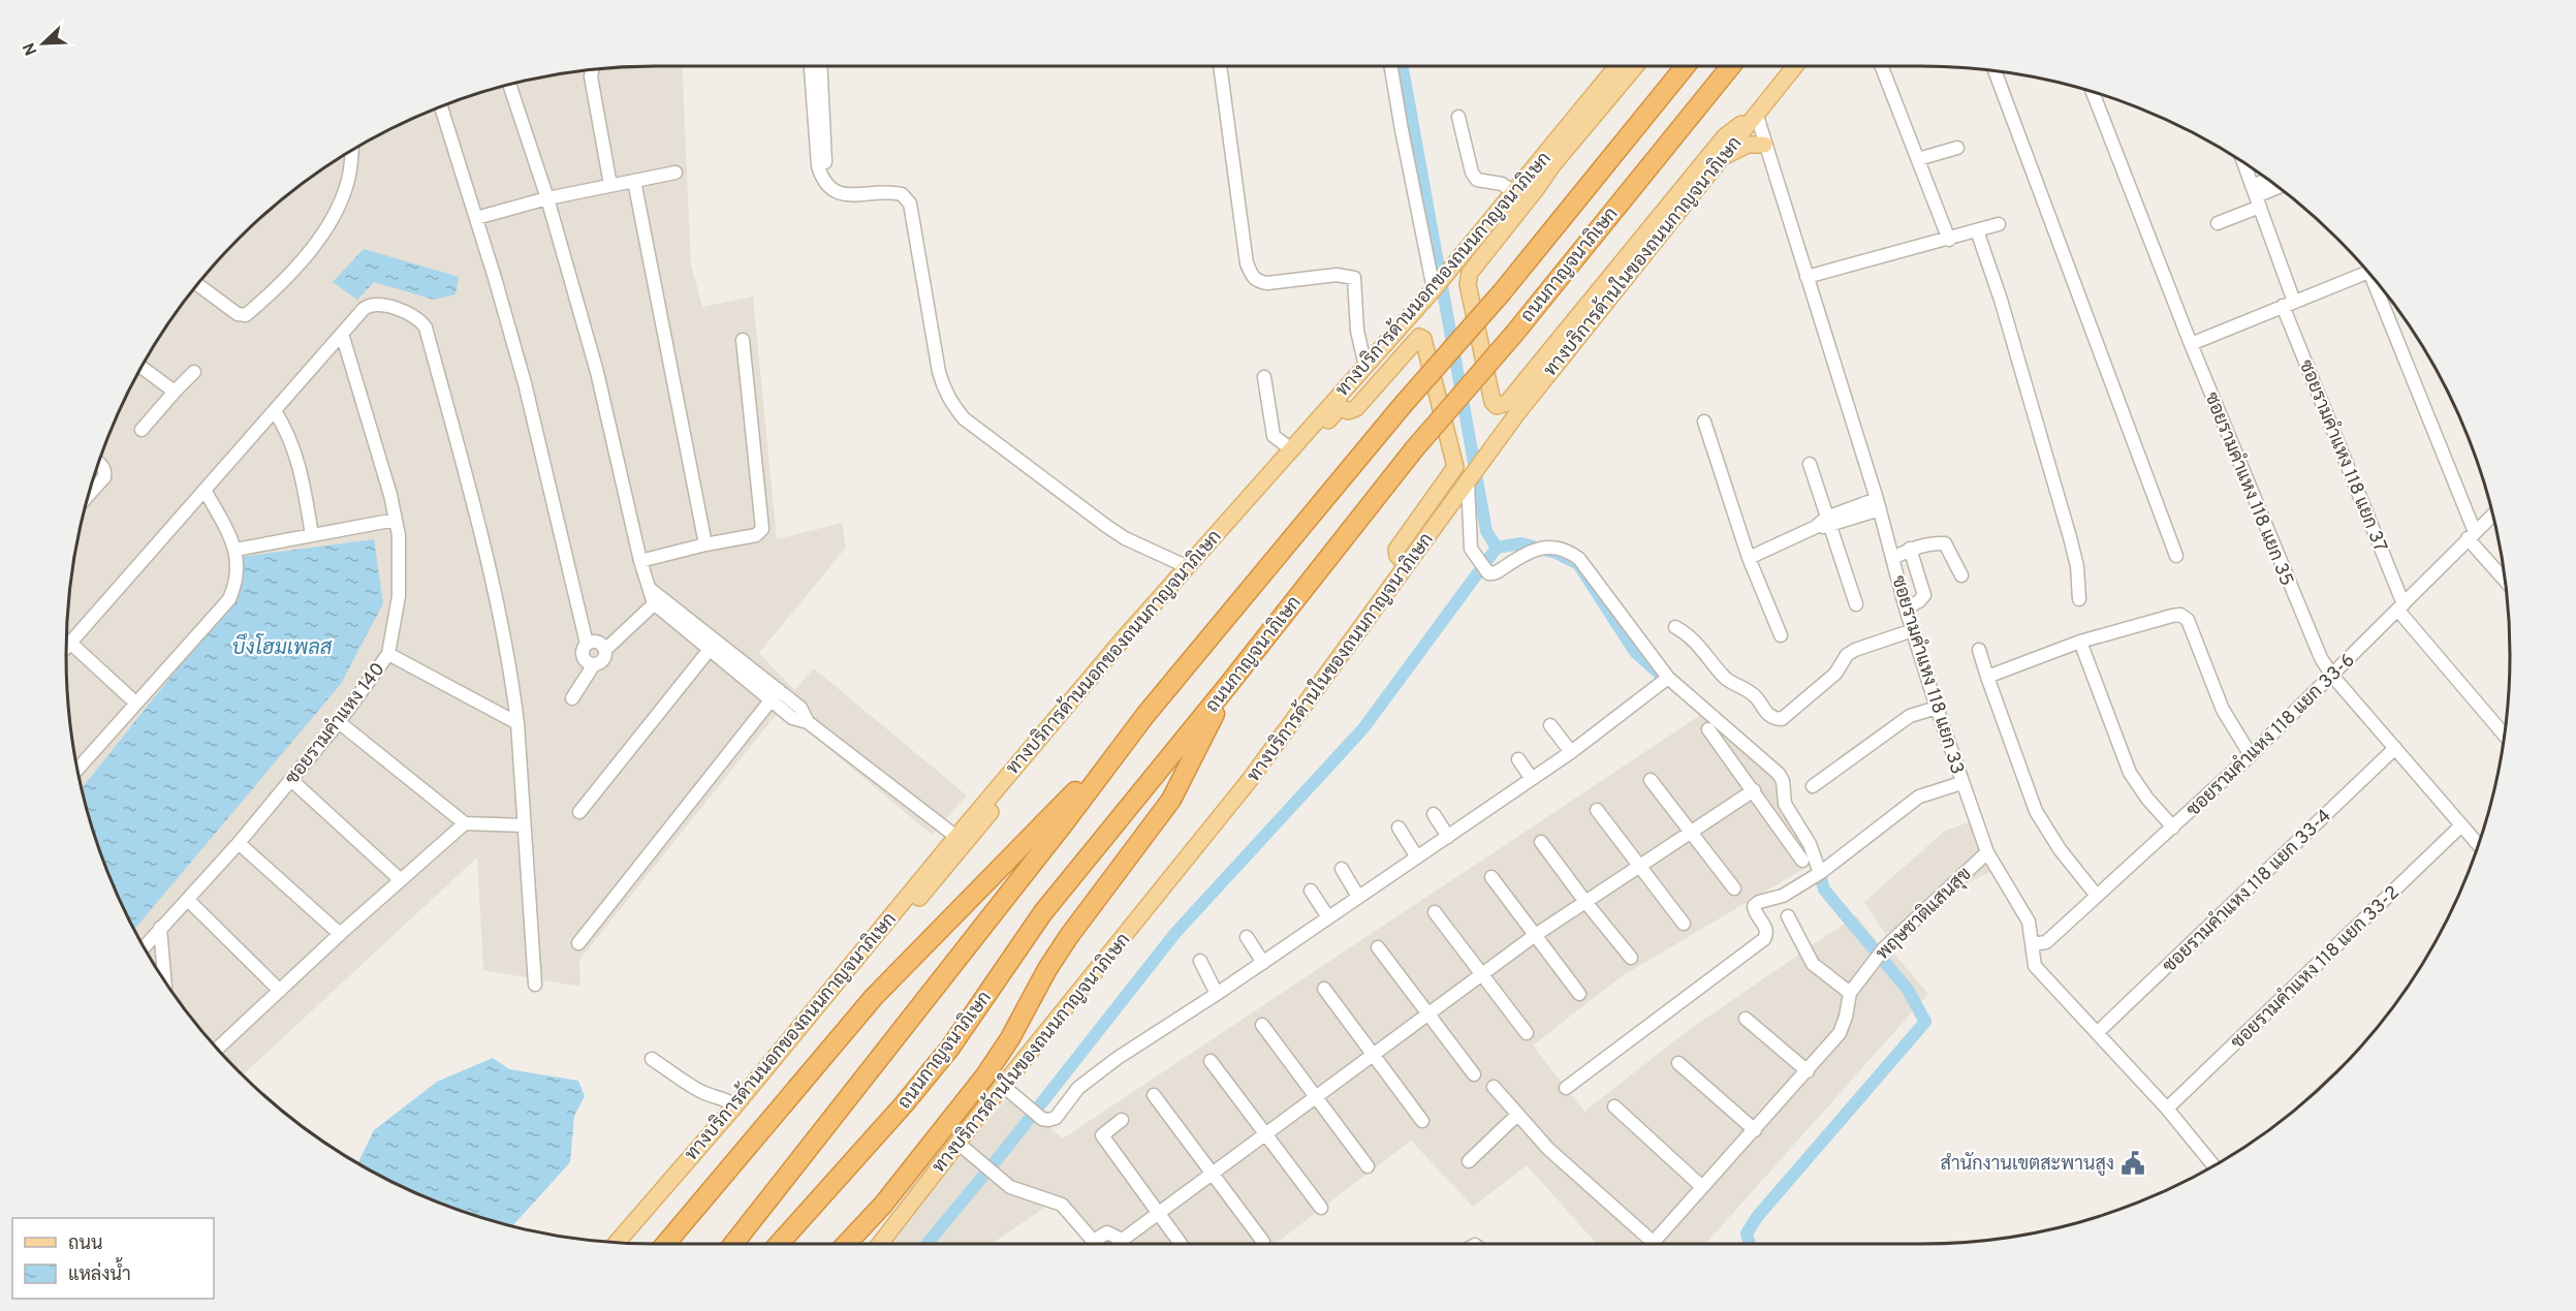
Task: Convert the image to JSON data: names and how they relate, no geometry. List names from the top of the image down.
{
  "streets": {
    "highway": ["ถนนกาญจนาภิเษก"],
    "main road": ["ทางบริการด้านในของถนนกาญจนาภิเษก", "ทางบริการด้านนอกของถนนกาญจนาภิเษก"],
    "street": [
      "ซอยรามคำแหง 118 แยก 37",
      "ซอยรามคำแหง 118 แยก 35",
      "ซอยรามคำแหง 118 แยก 33",
      "ซอยรามคำแหง 140",
      "ซอยรามคำแหง 118 แยก 33-6",
      "ซอยรามคำแหง 118 แยก 33-4",
      "พฤษชาติแสนสุข",
      "ซอยรามคำแหง 118 แยก 33-2"
    ]
  },
  "crossings": [
    ["ทางบริการด้านในของถนนกาญจนาภิเษก", "ซอยรามคำแหง 118 แยก 33"],
    ["ซอยรามคำแหง 118 แยก 37", "ซอยรามคำแหง 118 แยก 33-6"],
    ["ซอยรามคำแหง 118 แยก 35", "ซอยรามคำแหง 118 แยก 33-6"],
    ["ซอยรามคำแหง 118 แยก 35", "ซอยรามคำแหง 118 แยก 33-4"],
    ["ซอยรามคำแหง 118 แยก 35", "ซอยรามคำแหง 118 แยก 33-2"],
    ["ซอยรามคำแหง 118 แยก 33", "ซอยรามคำแหง 118 แยก 33-6"],
    ["ซอยรามคำแหง 118 แยก 33", "ซอยรามคำแหง 118 แยก 33-4"],
    ["ซอยรามคำแหง 118 แยก 33", "พฤษชาติแสนสุข"],
    ["ซอยรามคำแหง 118 แยก 33", "ซอยรามคำแหง 118 แยก 33-2"]
  ],
  "water": ["บึงโฮมเพลส"],
  "places": {
    "public building": ["สำนักงานเขตสะพานสูง"]
  },
  "legend": ["ถนน", "แหล่งน้ำ"],
  "north": "bottom left"
}
